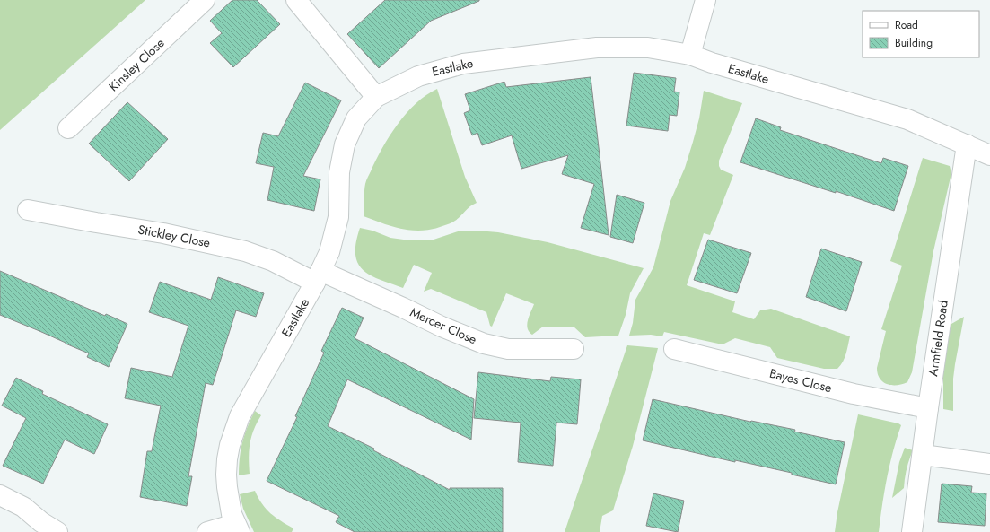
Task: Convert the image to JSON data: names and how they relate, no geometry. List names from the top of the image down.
{
  "streets": {
    "street": [
      "Kinsley Close",
      "Eastlake",
      "Stickley Close",
      "Mercer Close",
      "Armfield Road",
      "Bayes Close"
    ]
  },
  "crossings": [
    ["Eastlake", "Stickley Close"],
    ["Eastlake", "Mercer Close"],
    ["Eastlake", "Armfield Road"],
    ["Stickley Close", "Mercer Close"],
    ["Armfield Road", "Bayes Close"]
  ],
  "legend": ["Road", "Building"]
}
